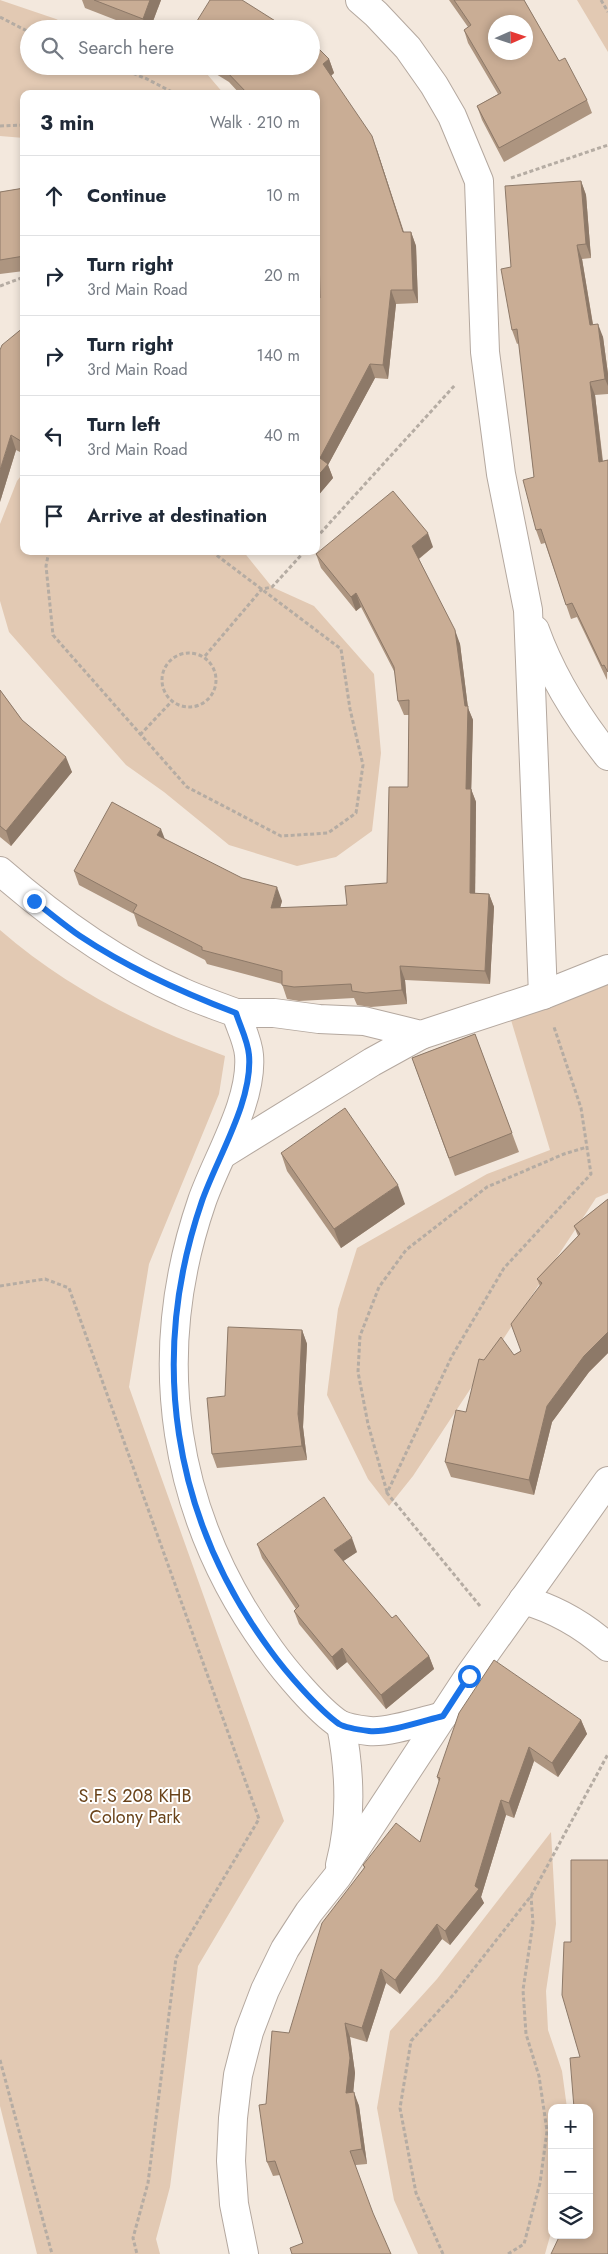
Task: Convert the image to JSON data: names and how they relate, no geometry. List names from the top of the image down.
{
  "parks": ["S.F.S 208 KHB Colony Park"],
  "north": "right",
  "page": {
    "search": "Search here",
    "heading": ["3 min", "Walk · 210 m"],
    "list": [
      ["Continue", "10 m"],
      ["Turn right", "3rd Main Road", "20 m"],
      ["Turn right", "3rd Main Road", "140 m"],
      ["Turn left", "3rd Main Road", "40 m"],
      "Arrive at destination"
    ],
    "map_buttons": ["+", "−"]
  }
}
